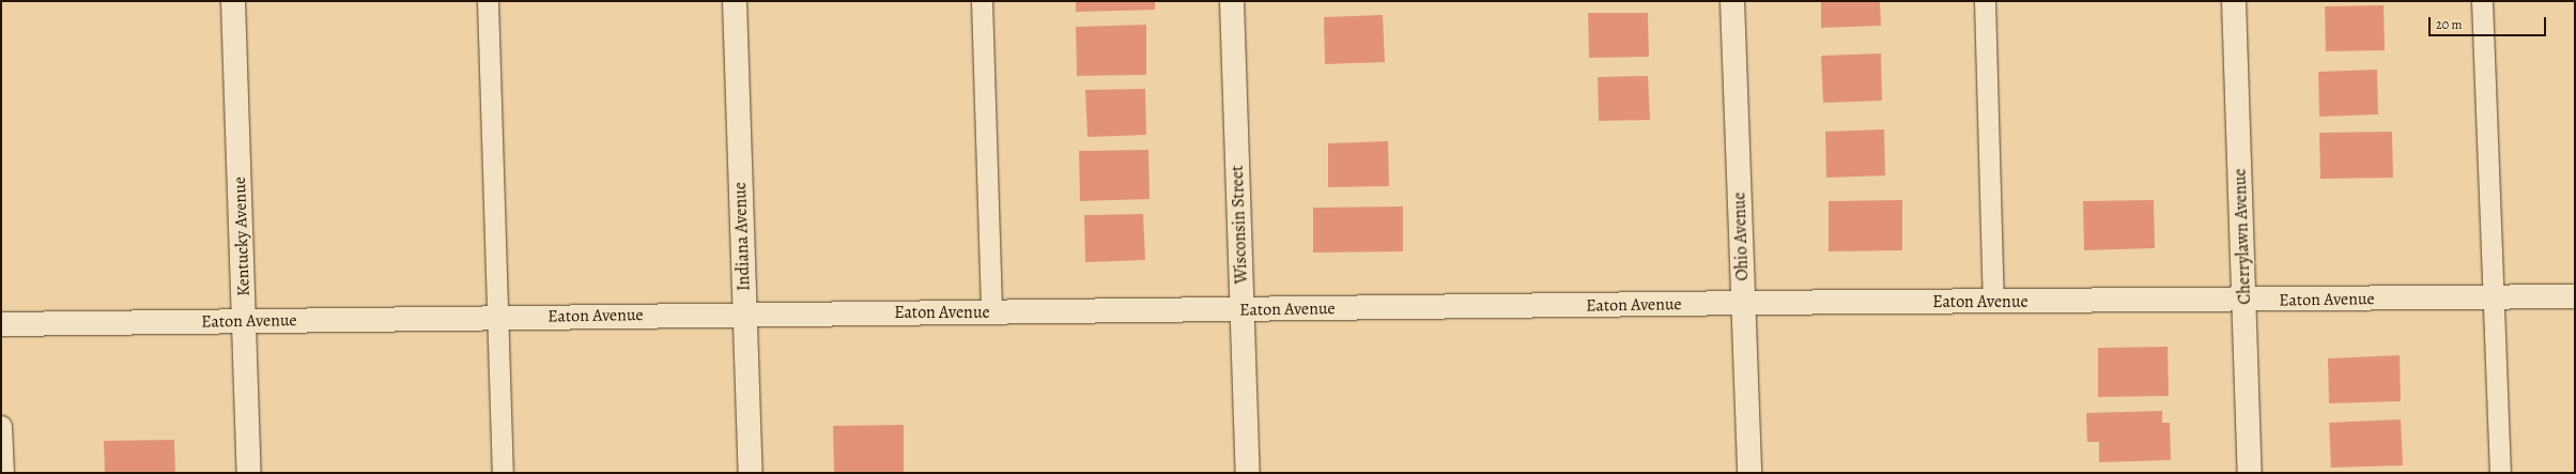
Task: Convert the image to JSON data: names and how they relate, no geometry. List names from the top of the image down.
{
  "streets": {
    "street": [
      "Wisconsin Street",
      "Kentucky Avenue",
      "Indiana Avenue",
      "Ohio Avenue",
      "Cherrylawn Avenue",
      "Eaton Avenue"
    ]
  },
  "crossings": [
    ["Wisconsin Street", "Eaton Avenue"],
    ["Kentucky Avenue", "Eaton Avenue"],
    ["Indiana Avenue", "Eaton Avenue"],
    ["Ohio Avenue", "Eaton Avenue"],
    ["Cherrylawn Avenue", "Eaton Avenue"]
  ],
  "scale_bar": "20 m"
}
